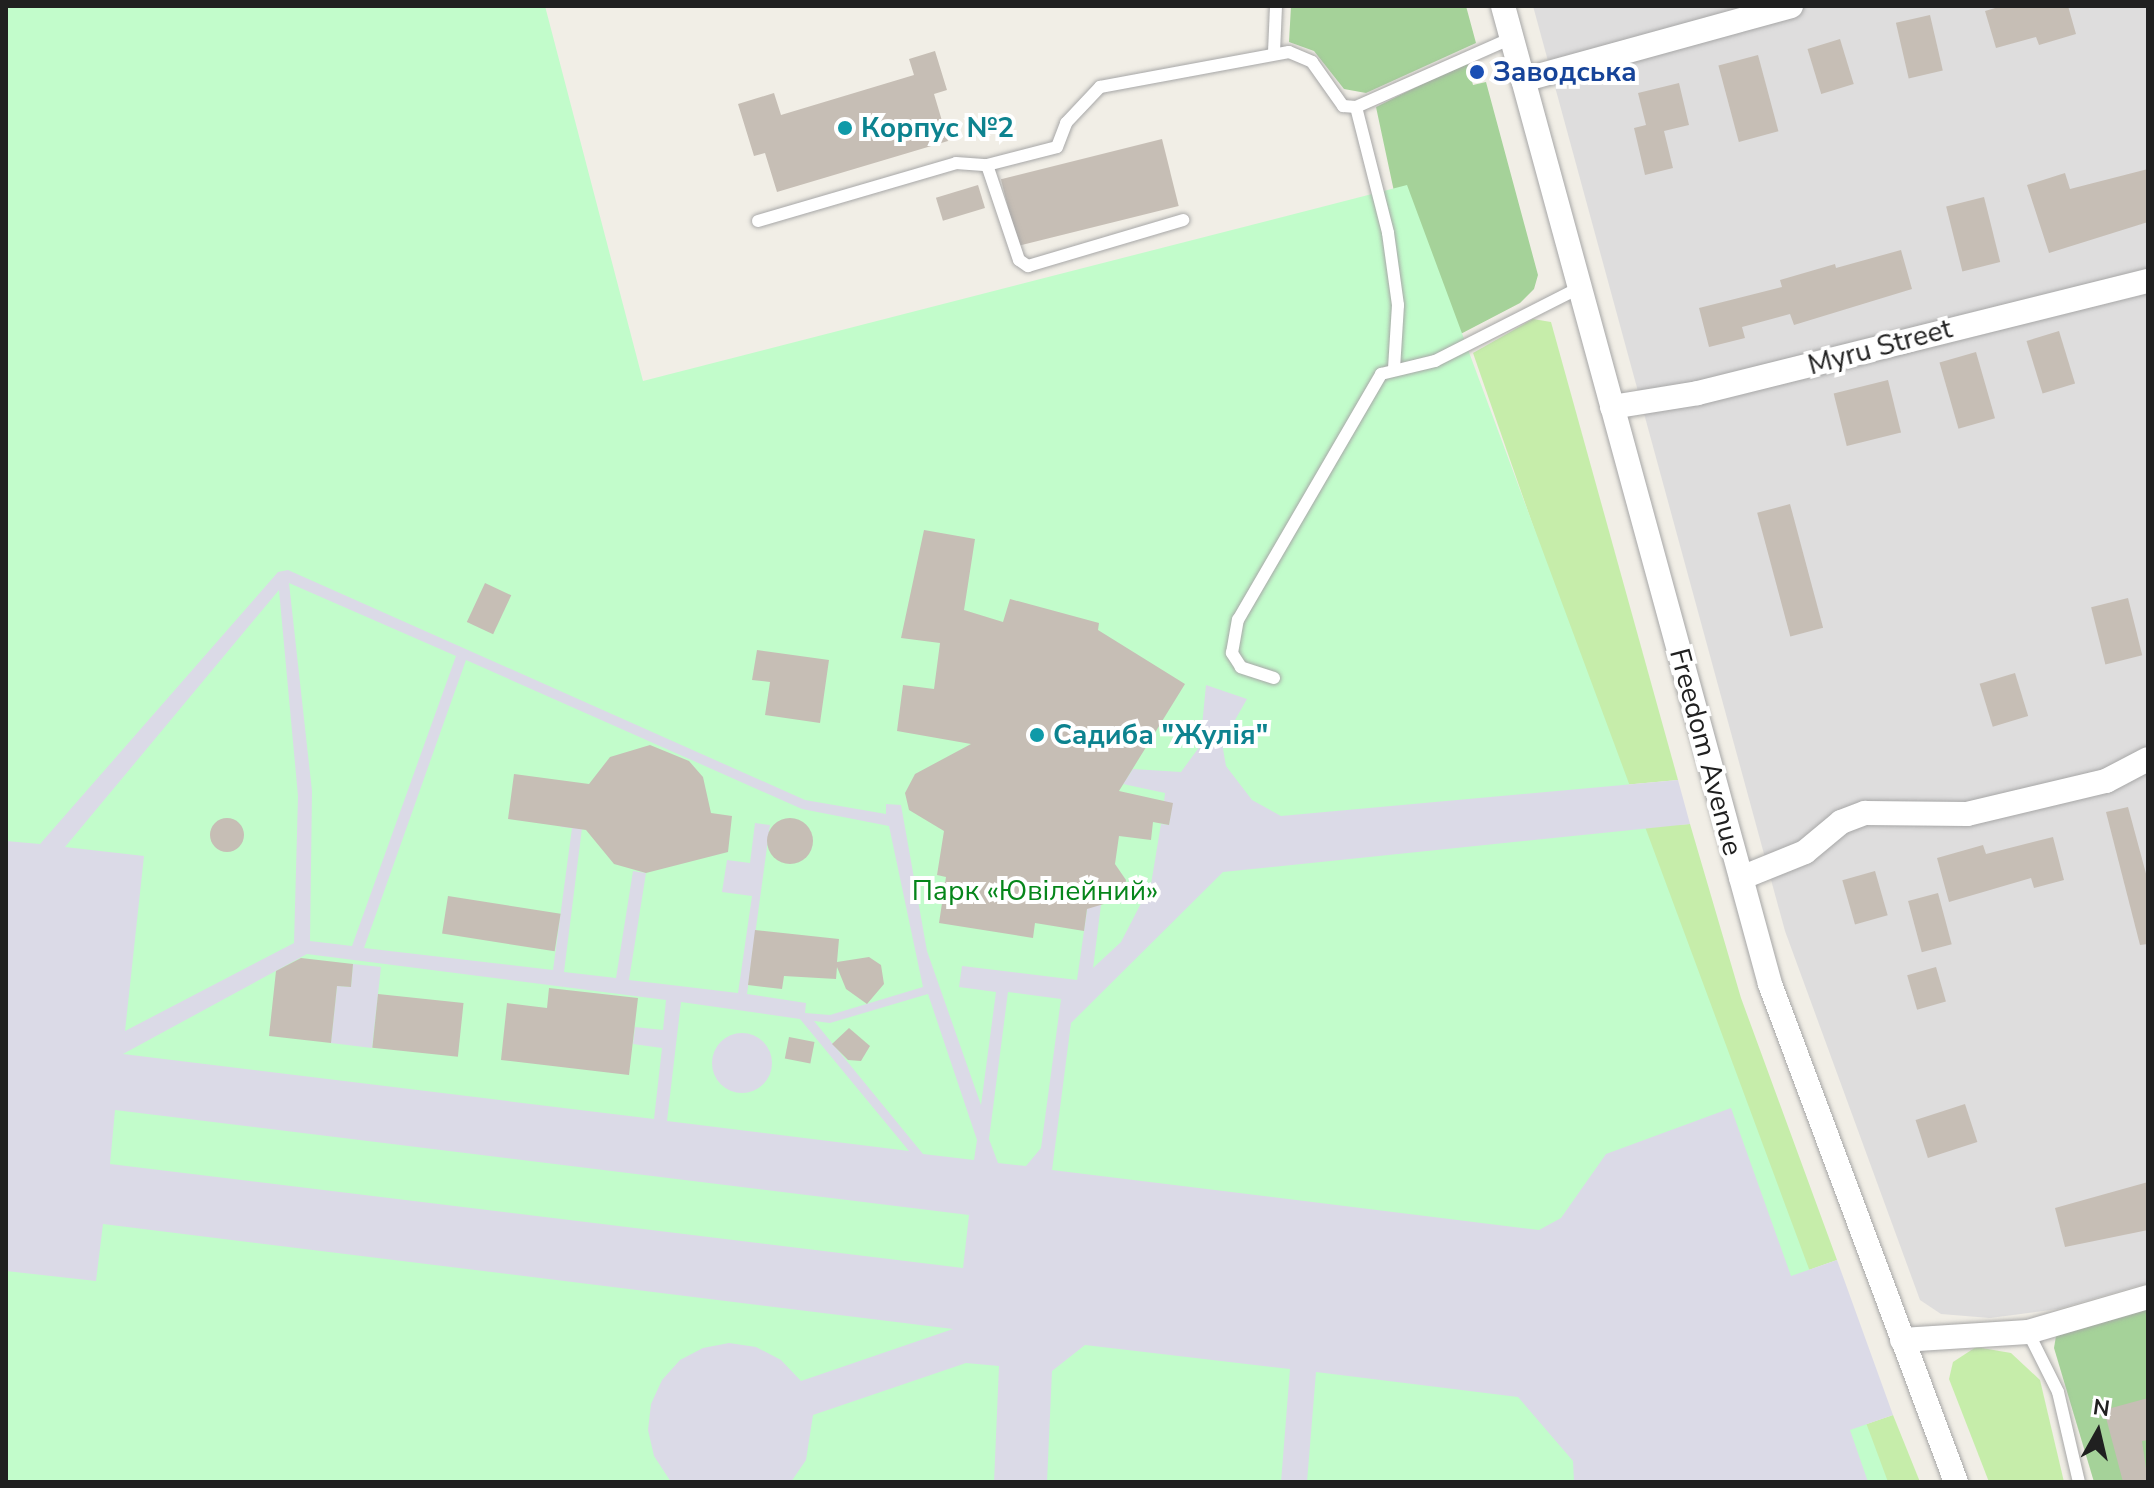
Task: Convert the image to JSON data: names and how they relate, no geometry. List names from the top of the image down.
{
  "streets": {
    "street": ["Myru Street", "Freedom Avenue"]
  },
  "crossings": [
    ["Myru Street", "Freedom Avenue"]
  ],
  "parks": ["Парк «Ювілейний»"],
  "places": ["Заводська", "Корпус №2", "Садиба \"Жулія\""],
  "north": "top"
}
